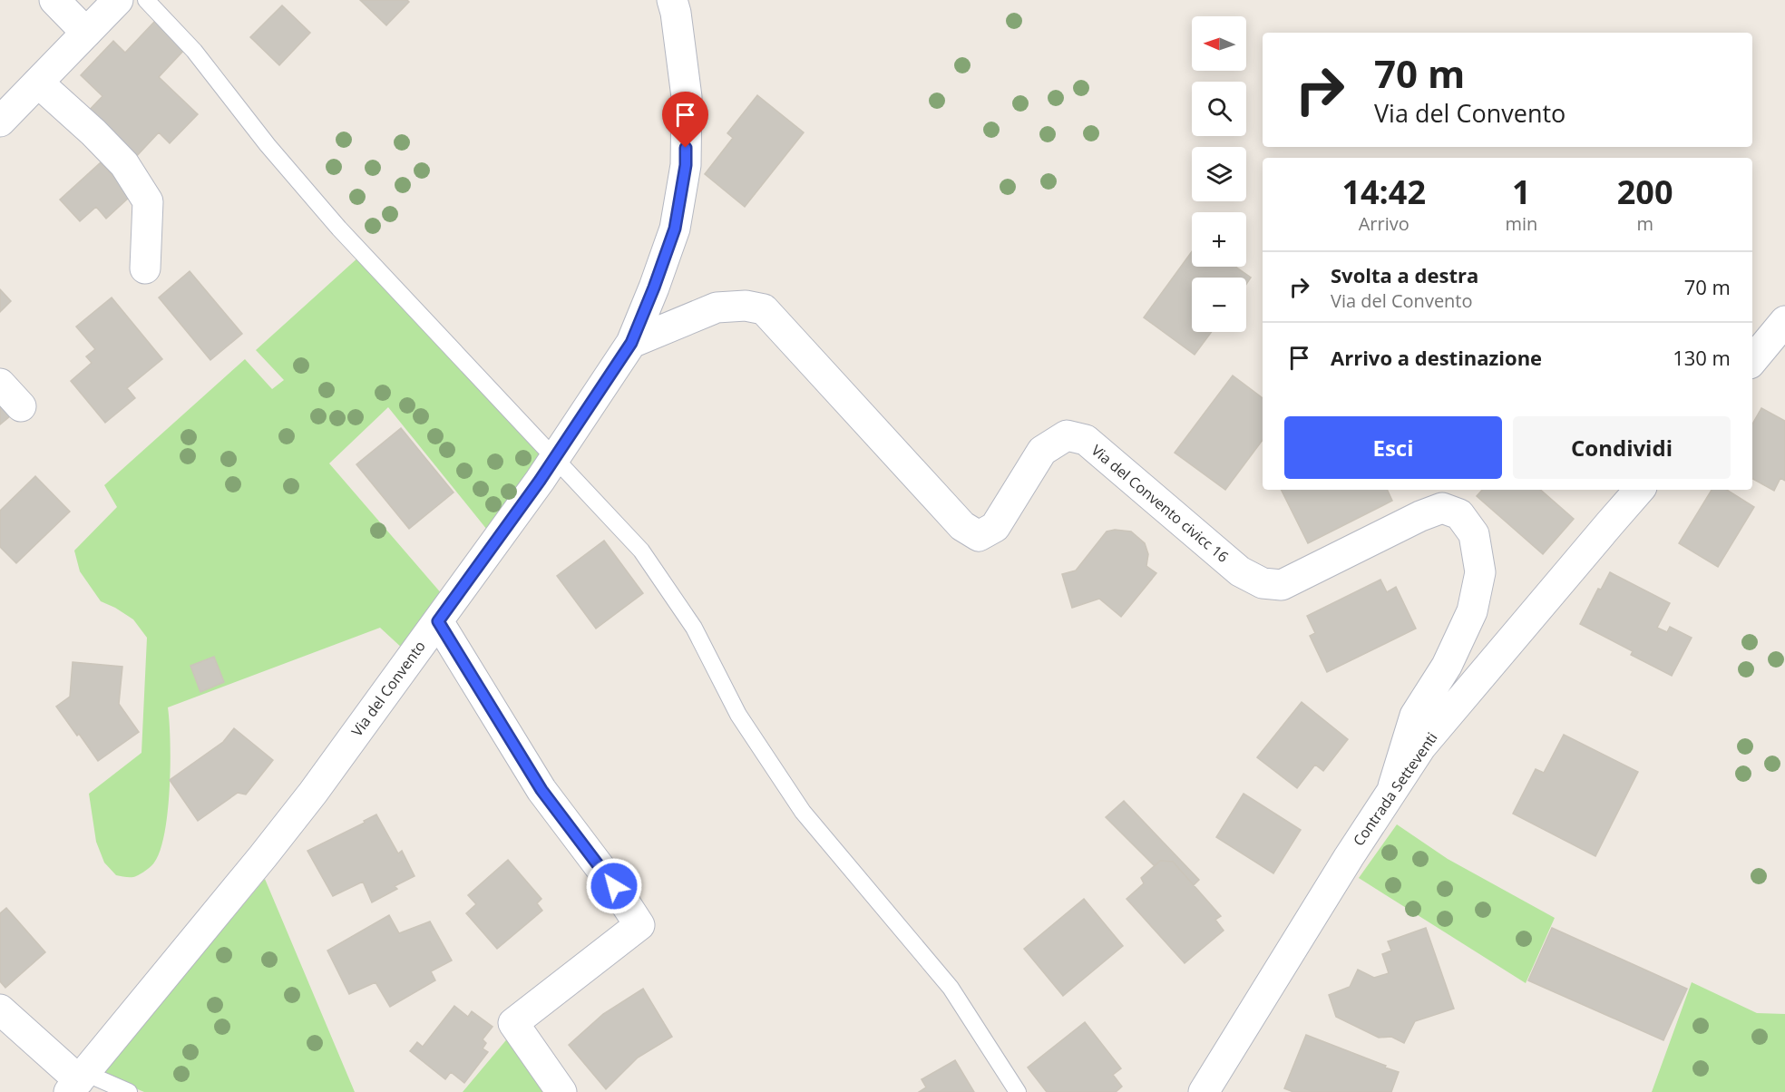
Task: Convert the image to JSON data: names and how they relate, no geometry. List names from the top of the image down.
{
  "streets": {
    "street": ["Via del Convento civicc 16", "Via del Convento", "Contrada Setteventi"]
  },
  "crossings": [
    ["Via del Convento civicc 16", "Via del Convento"],
    ["Via del Convento civicc 16", "Contrada Setteventi"]
  ],
  "north": "left",
  "page": {
    "map_buttons": ["+", "−"],
    "turn": ["70 m", "Via del Convento"],
    "eta": [
      "14:42",
      "Arrivo",
      "1",
      "min",
      "200",
      "m"
    ],
    "list": [
      {
        "name": "Svolta a destra",
        "note": "Via del Convento",
        "value": "70 m"
      },
      {
        "name": "Arrivo a destinazione",
        "value": "130 m"
      }
    ],
    "buttons": ["Esci", "Condividi"]
  }
}
